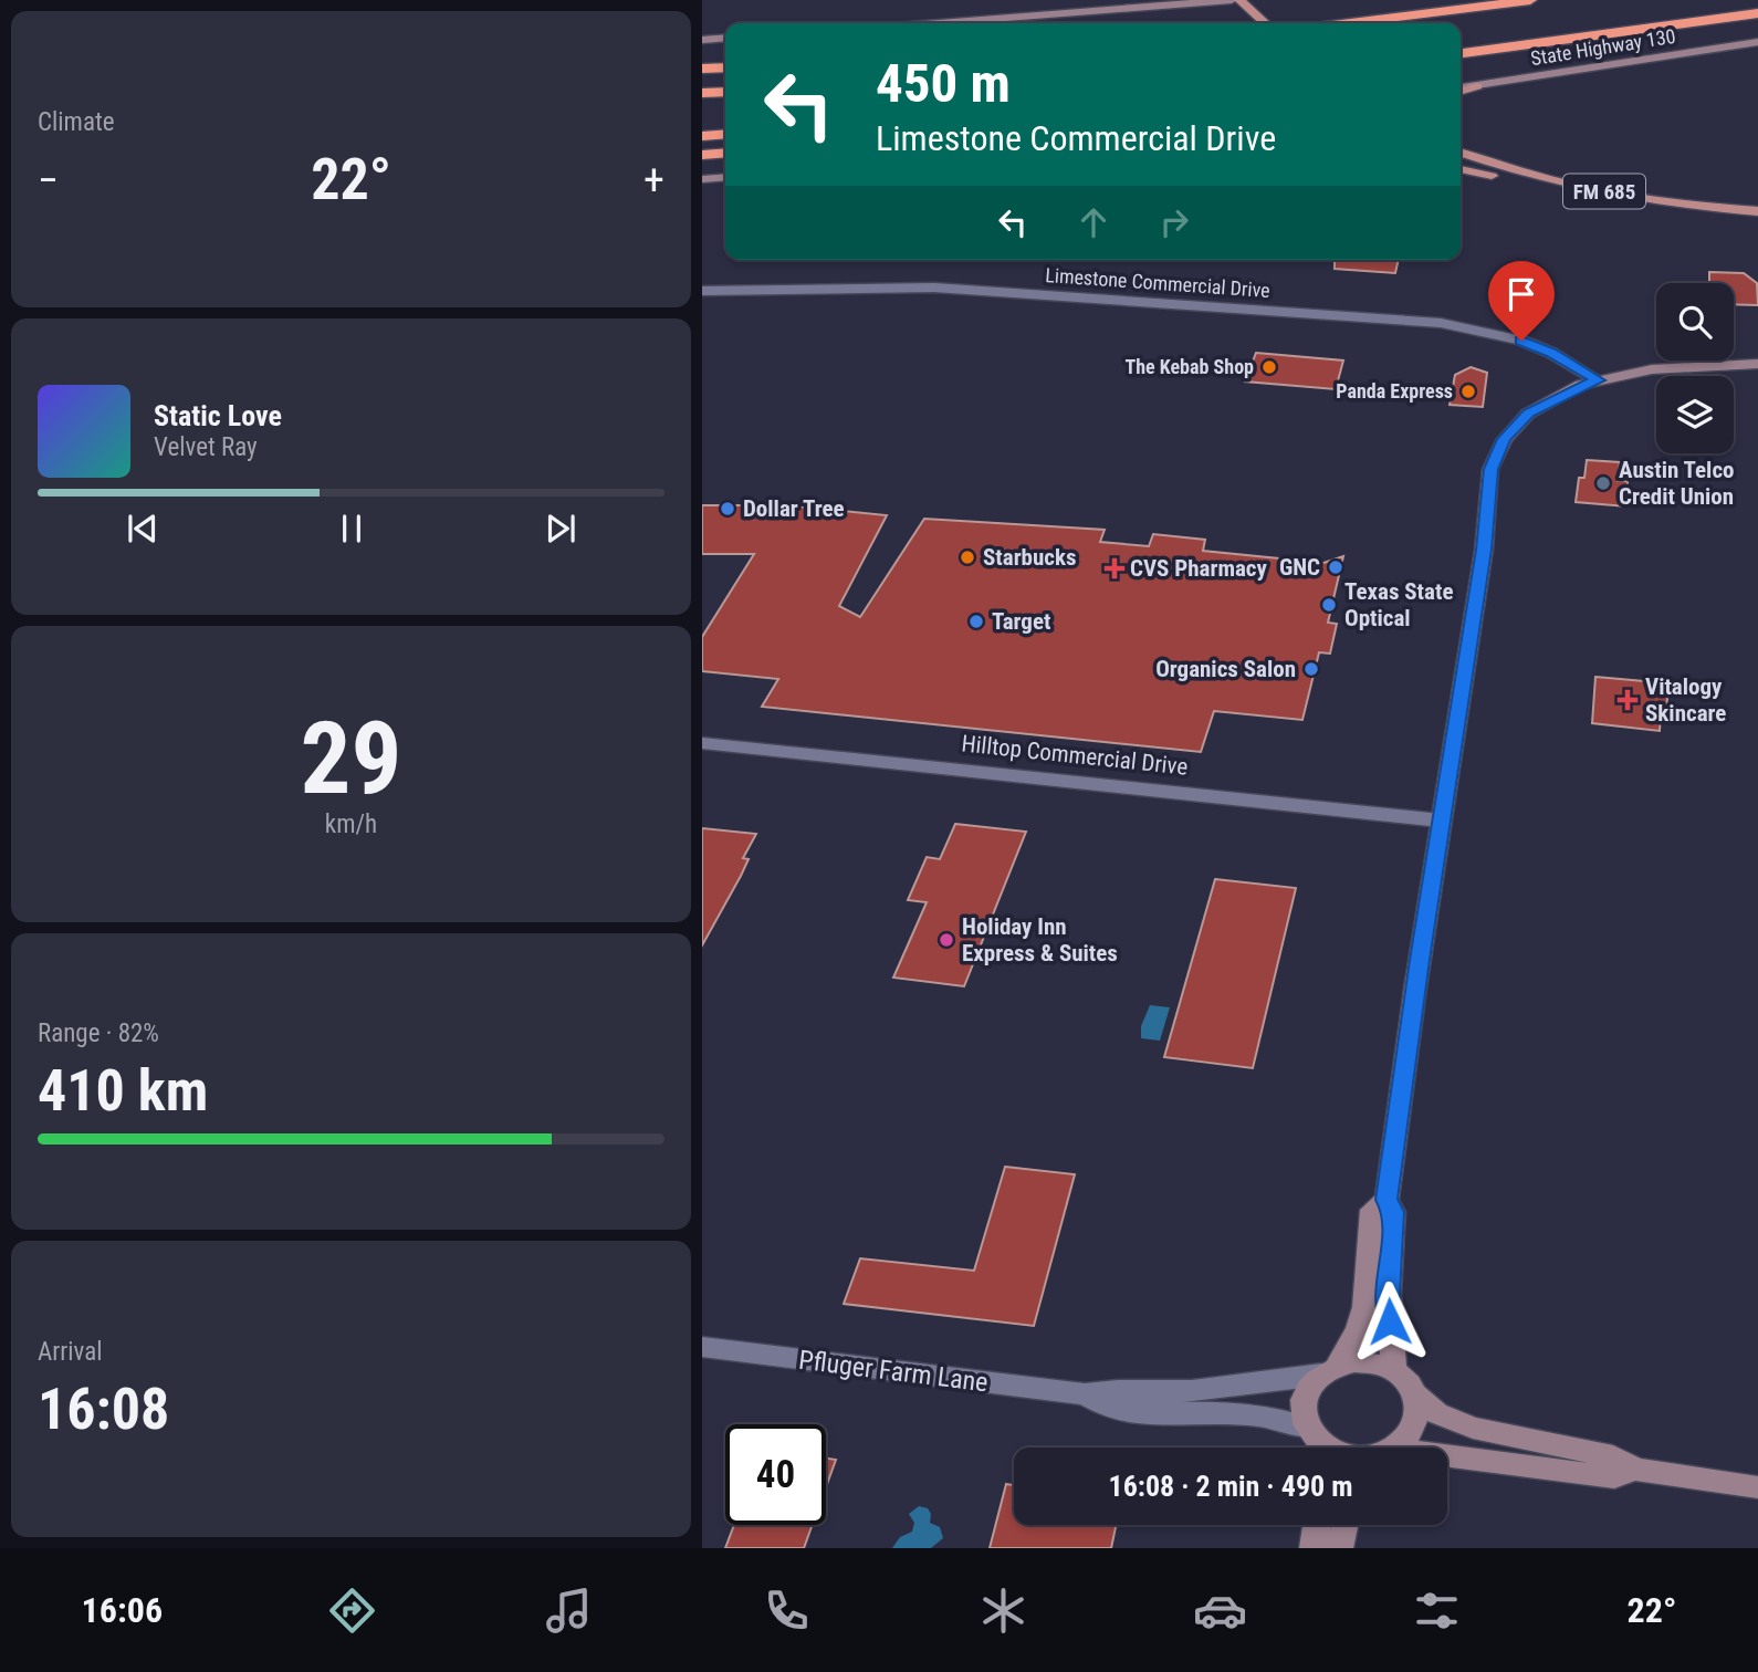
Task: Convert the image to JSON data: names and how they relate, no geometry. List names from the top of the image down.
{
  "streets": {
    "main road": ["FM 685"],
    "street": [
      "State Highway 130",
      "Limestone Commercial Drive",
      "Hilltop Commercial Drive",
      "Pfluger Farm Lane"
    ]
  },
  "places": {
    "other": [
      "The Kebab Shop",
      "Panda Express",
      "Austin Telco Credit Union",
      "Dollar Tree",
      "Starbucks",
      "GNC",
      "Texas State Optical",
      "Target",
      "Organics Salon",
      "Holiday Inn Express & Suites"
    ],
    "health": ["CVS Pharmacy", "Vitalogy Skincare"]
  },
  "page": {
    "tile": [
      "Climate",
      ["29", "km/h"],
      ["Range · 82%", "410 km"],
      ["Arrival", "16:08"]
    ],
    "turn": ["450 m", "Limestone Commercial Drive"],
    "heat": ["−", "22°", "+"],
    "song": ["Static Love", "Velvet Ray"],
    "limit": "40",
    "trip": "16:08 · 2 min · 490 m",
    "tabs": ["16:06", "22°"]
  }
}
